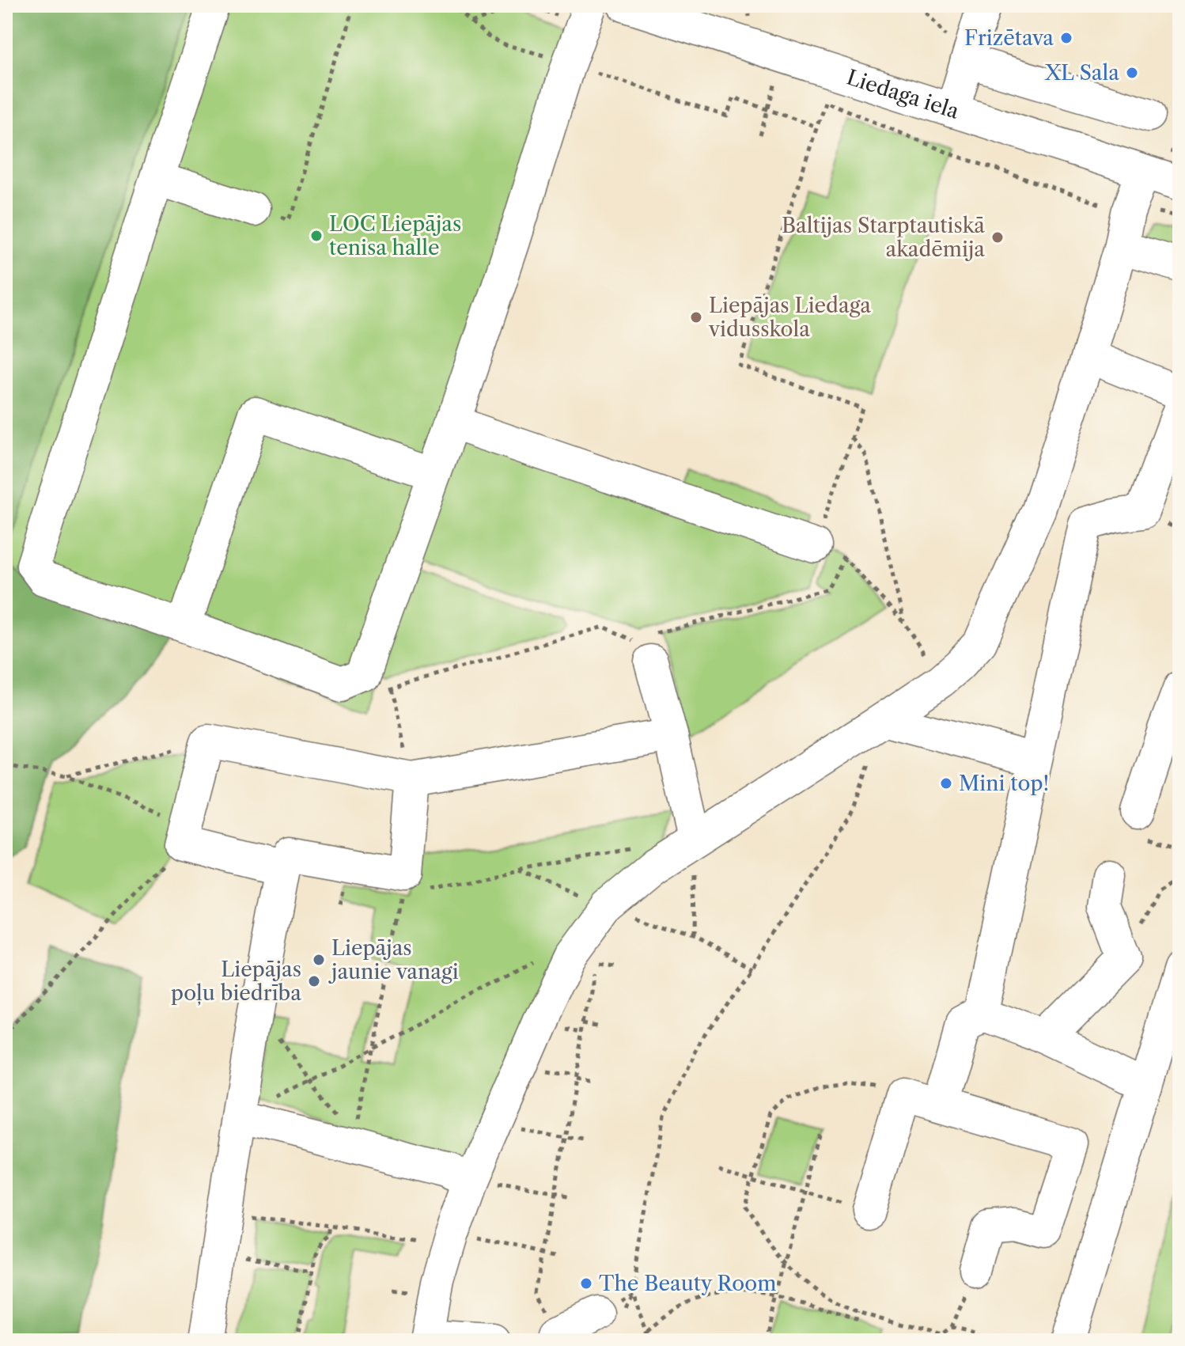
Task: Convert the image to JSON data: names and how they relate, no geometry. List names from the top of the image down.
{
  "streets": {
    "street": ["Liedaga iela"]
  },
  "places": [
    "Frizētava",
    "XL Sala",
    "LOC Liepājas tenisa halle",
    "Baltijas Starptautiskā akadēmija",
    "Liepājas Liedaga vidusskola",
    "Mini top!",
    "Liepājas jaunie vanagi",
    "Liepājas poļu biedrība",
    "The Beauty Room"
  ]
}
